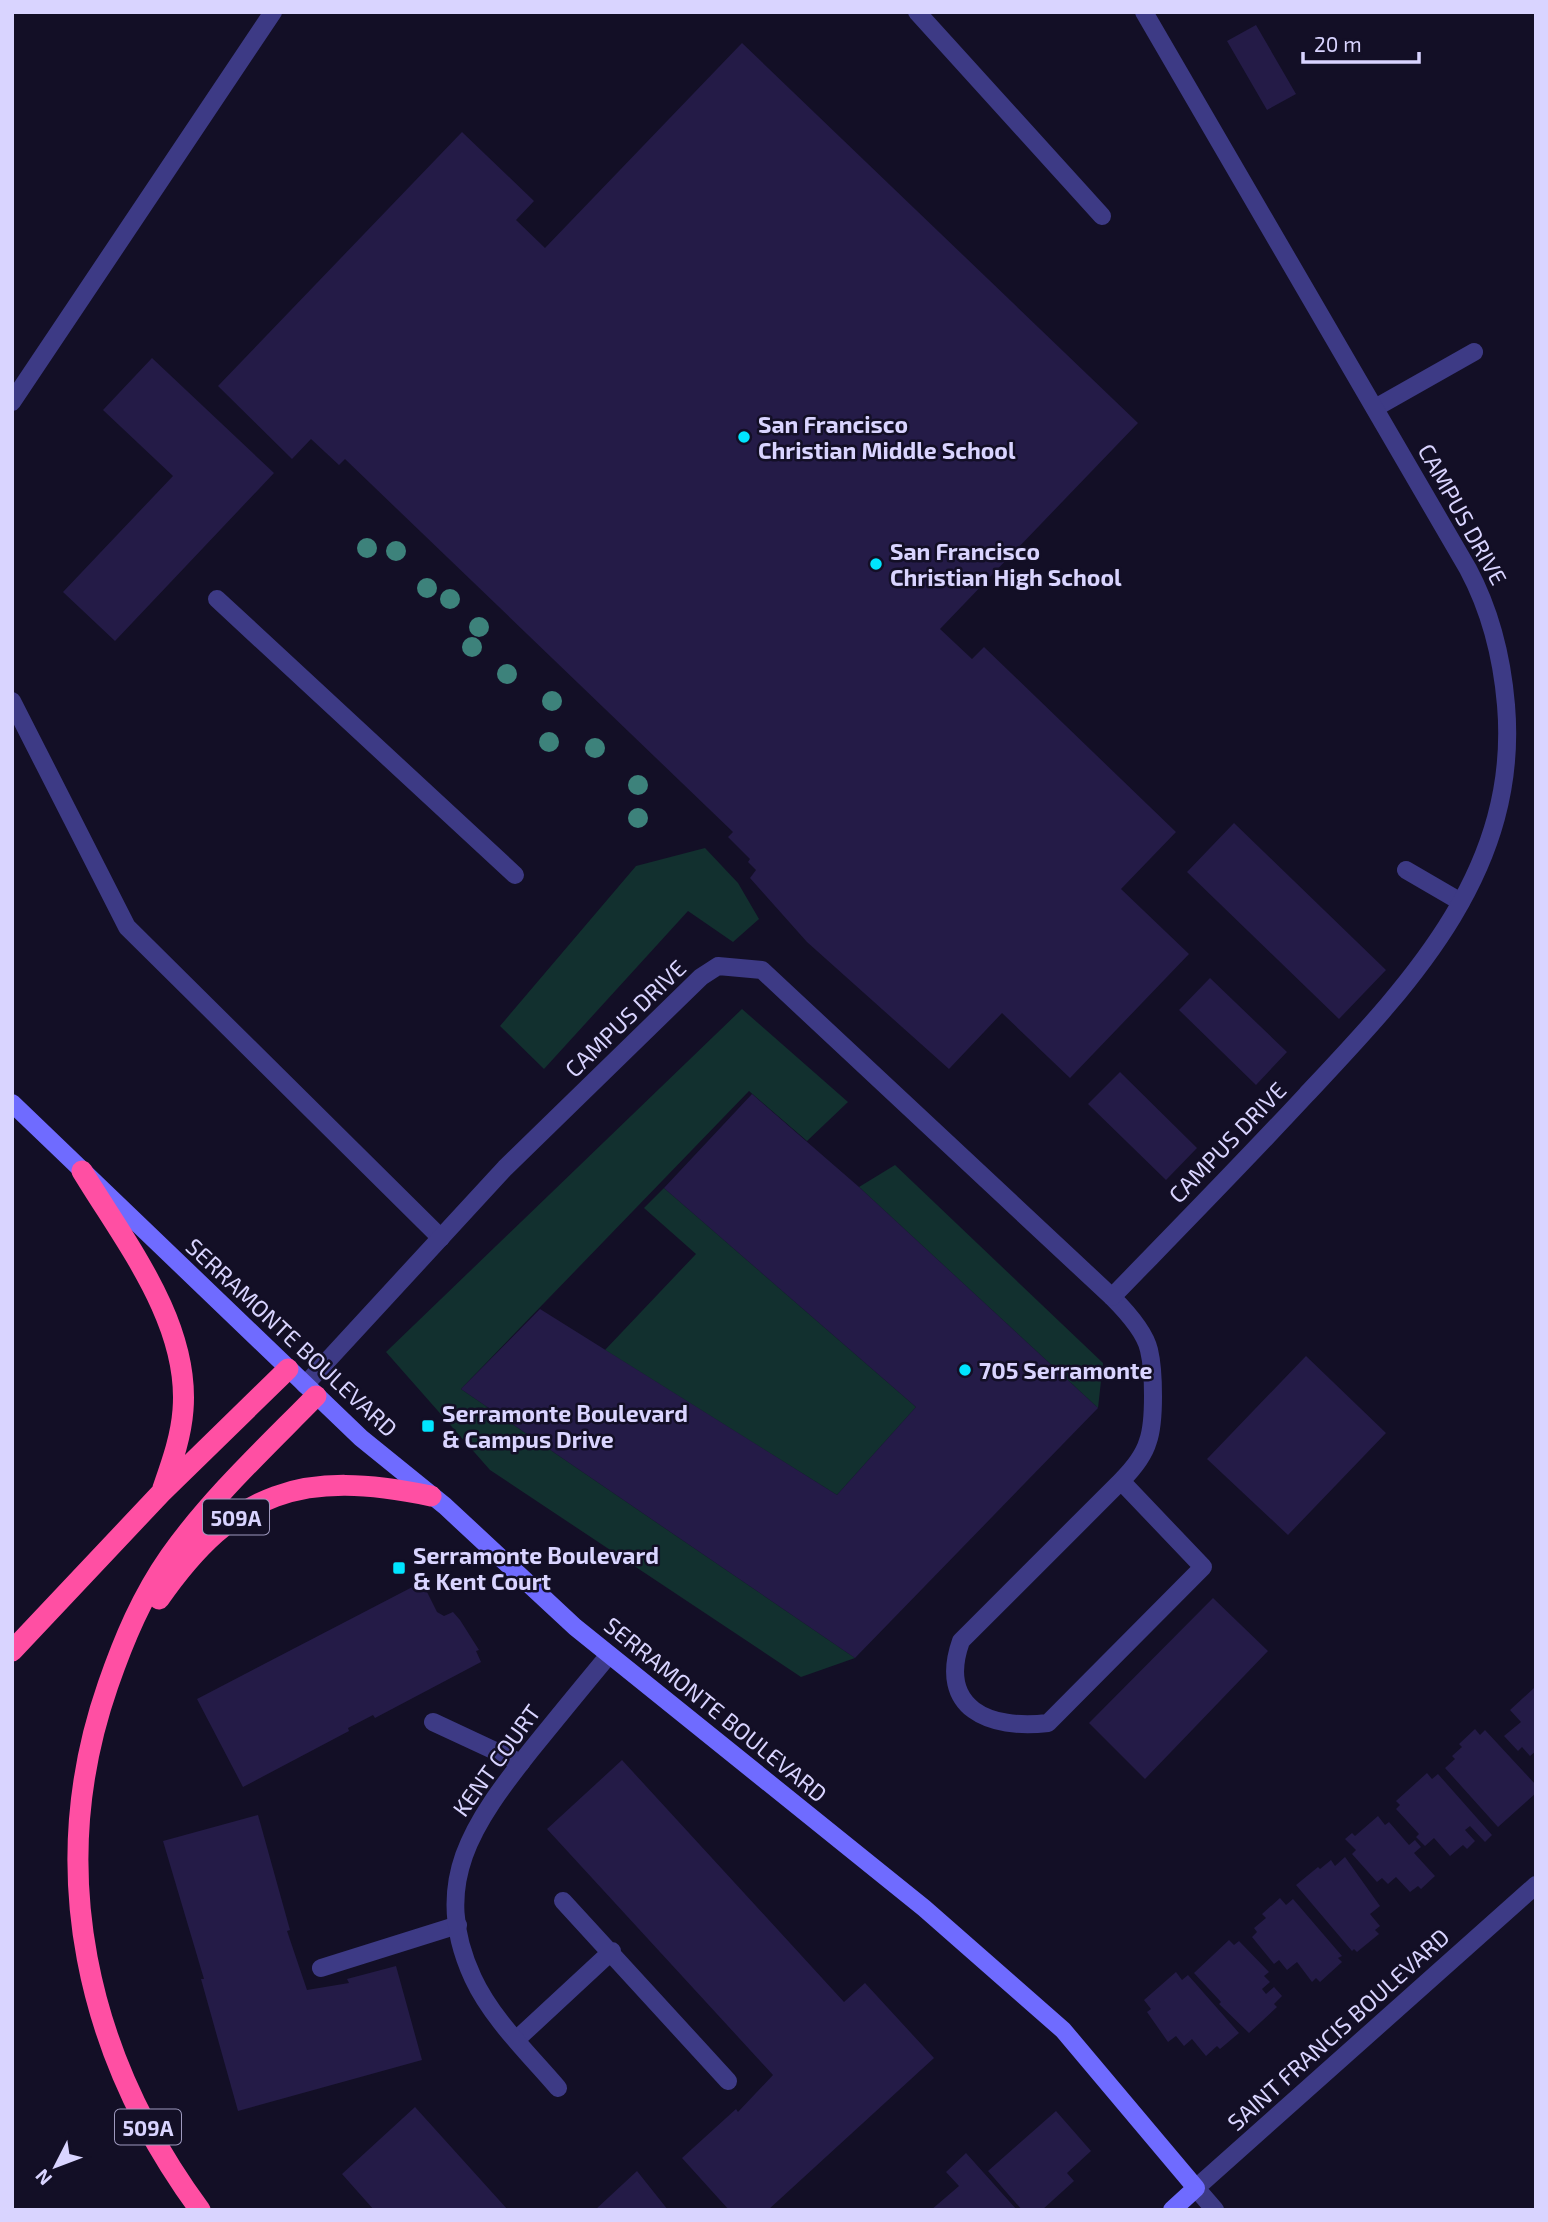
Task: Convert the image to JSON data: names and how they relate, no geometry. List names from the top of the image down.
{
  "streets": {
    "highway": ["509A"],
    "street": [
      "CAMPUS DRIVE",
      "SERRAMONTE BOULEVARD",
      "KENT COURT",
      "SAINT FRANCIS BOULEVARD"
    ]
  },
  "crossings": [
    ["CAMPUS DRIVE", "SERRAMONTE BOULEVARD"],
    ["CAMPUS DRIVE", "509A"],
    ["SERRAMONTE BOULEVARD", "509A"],
    ["SERRAMONTE BOULEVARD", "KENT COURT"],
    ["SERRAMONTE BOULEVARD", "SAINT FRANCIS BOULEVARD"]
  ],
  "places": {
    "other": ["San Francisco Christian Middle School", "San Francisco Christian High School", "705 Serramonte"],
    "transit": ["Serramonte Boulevard & Campus Drive", "Serramonte Boulevard & Kent Court"]
  },
  "scale_bar": "20 m",
  "north": "bottom left"
}
